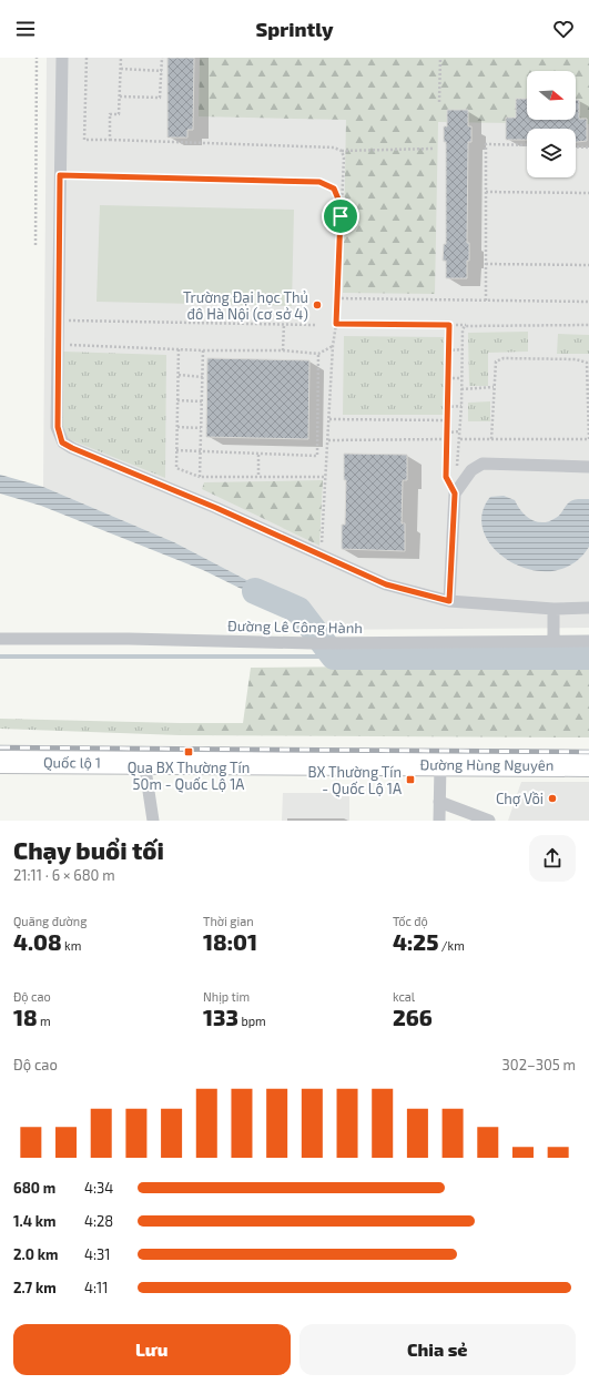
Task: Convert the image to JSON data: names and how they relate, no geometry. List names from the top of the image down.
{
  "streets": {
    "highway": ["Quốc lộ 1", "Đường Hùng Nguyên"],
    "street": ["Đường Lê Công Hành"]
  },
  "crossings": [
    ["Quốc lộ 1", "Đường Hùng Nguyên"]
  ],
  "places": {
    "other": ["Trường Đại học Thủ đô Hà Nội (cơ sở 4)", "Chợ Vồi"],
    "transit": ["Qua BX Thường Tín 50m - Quốc Lộ 1A", "BX Thường Tín - Quốc Lộ 1A"]
  },
  "north": "right",
  "page": {
    "header": "Sprintly",
    "heading": ["Chạy buổi tối", "21:11 · 6 × 680 m"],
    "stats": [
      ["Quãng đường", "4.08 km"],
      ["Thời gian", "18:01"],
      ["Tốc độ", "4:25 /km"],
      ["Độ cao", "18 m"],
      ["Nhịp tim", "133 bpm"],
      ["kcal", "266"]
    ],
    "chart": ["Độ cao", "302–305 m"],
    "list": [
      {
        "name": "680 m",
        "note": "4:34"
      },
      {
        "name": "1.4 km",
        "note": "4:28"
      },
      {
        "name": "2.0 km",
        "note": "4:31"
      },
      {
        "name": "2.7 km",
        "note": "4:11"
      }
    ],
    "buttons": ["Lưu", "Chia sẻ"]
  }
}
